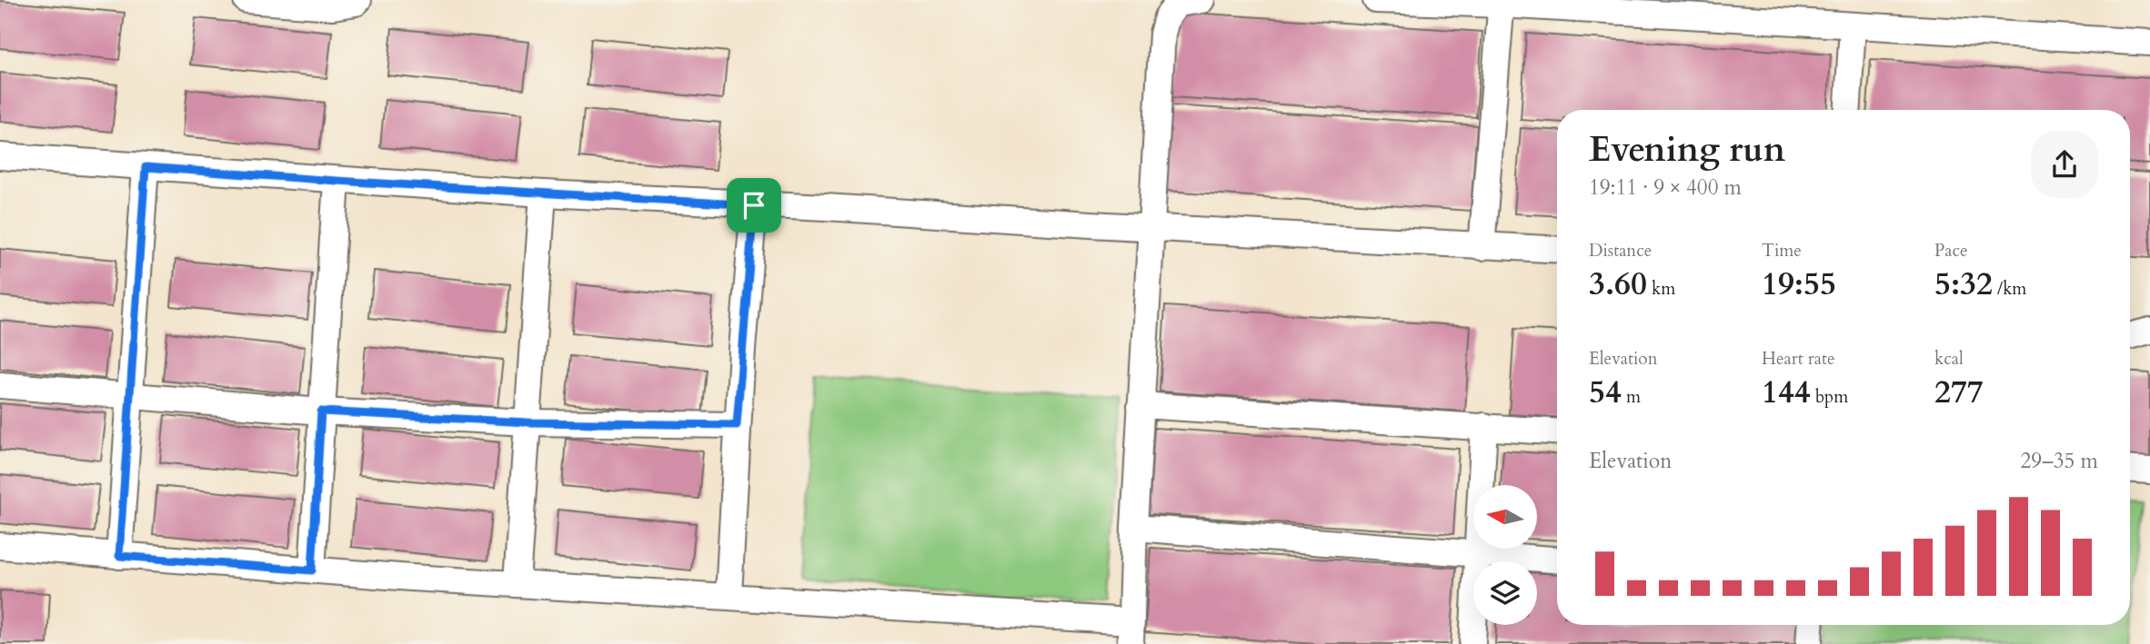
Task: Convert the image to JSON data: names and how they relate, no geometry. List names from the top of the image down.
{
  "north": "left",
  "page": {
    "heading": ["Evening run", "19:11 · 9 × 400 m"],
    "stats": [
      ["Distance", "3.60 km"],
      ["Time", "19:55"],
      ["Pace", "5:32 /km"],
      ["Elevation", "54 m"],
      ["Heart rate", "144 bpm"],
      ["kcal", "277"]
    ],
    "chart": ["Elevation", "29–35 m"]
  }
}
